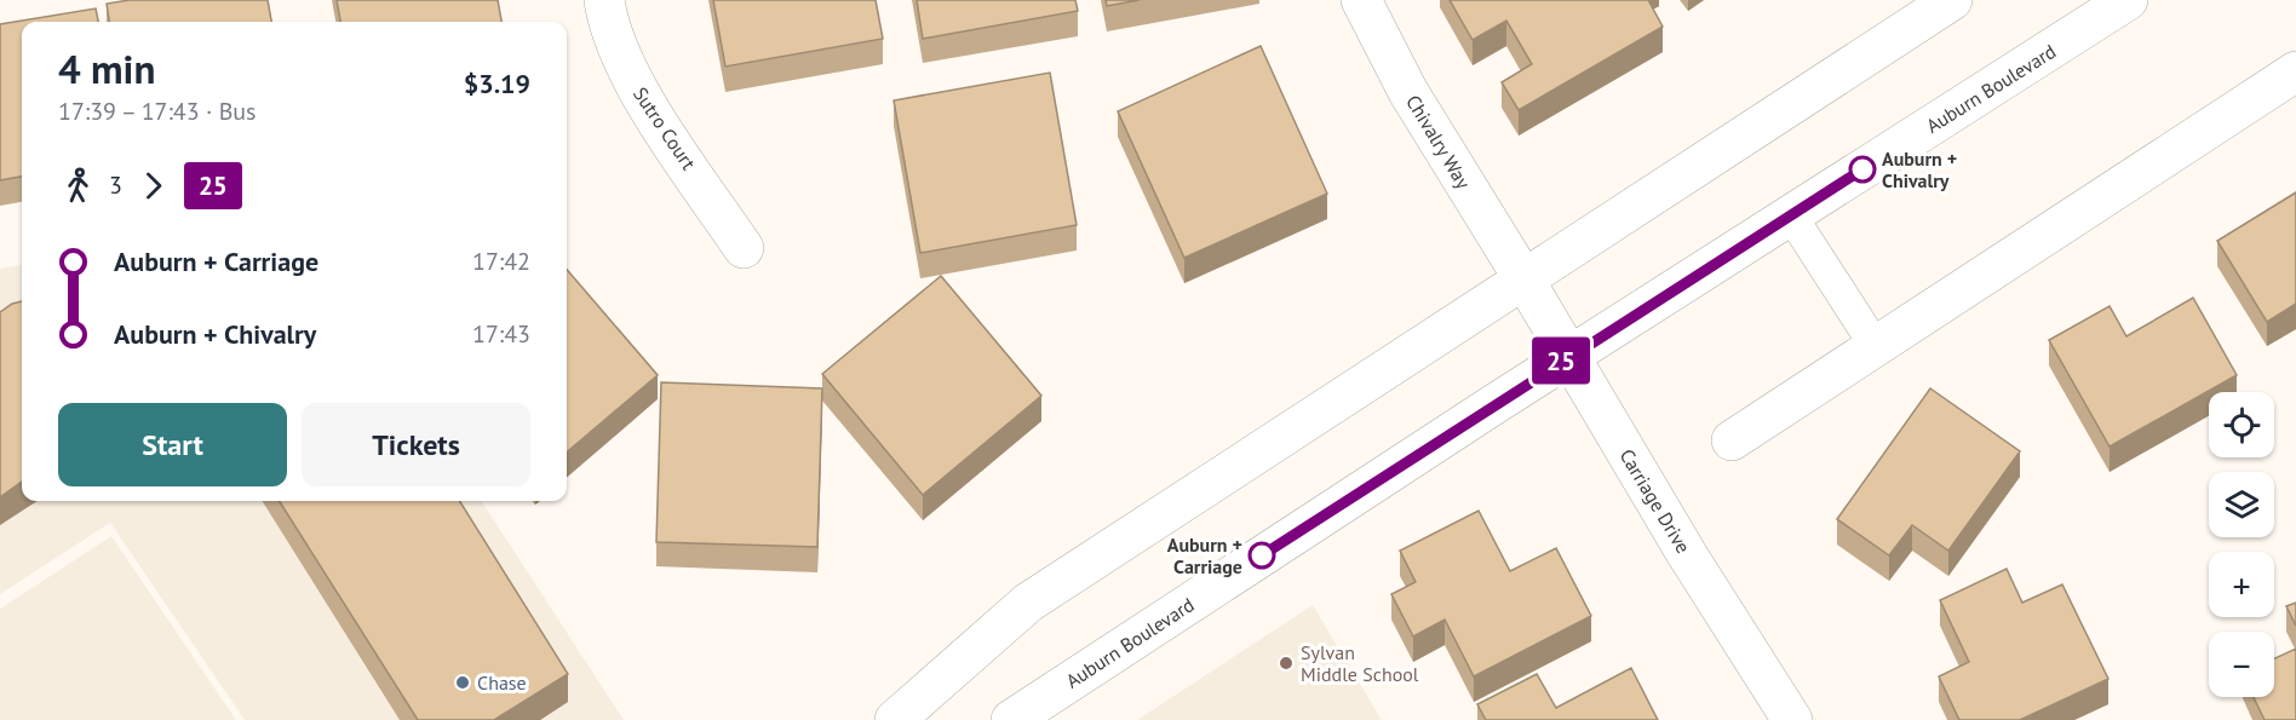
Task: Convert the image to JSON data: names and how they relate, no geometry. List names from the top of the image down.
{
  "streets": {
    "main road": [
      "Auburn Boulevard",
      "Sutro Court",
      "Chivalry Way",
      "Carriage Drive"
    ]
  },
  "crossings": [
    ["Auburn Boulevard", "Carriage Drive"],
    ["Chivalry Way", "Carriage Drive"]
  ],
  "places": [
    "Auburn + Chivalry",
    "Auburn + Carriage",
    "Sylvan Middle School",
    "Chase"
  ],
  "lines": ["bus line 25"],
  "page": {
    "on_map": "25",
    "heading": ["4 min", "17:39 – 17:43 · Bus", "$3.19"],
    "legs": ["3", "25"],
    "list": [
      {
        "name": "Auburn + Carriage",
        "value": "17:42"
      },
      {
        "name": "Auburn + Chivalry",
        "value": "17:43"
      }
    ],
    "buttons": ["Start", "Tickets"],
    "map_buttons": ["+", "−"]
  }
}
